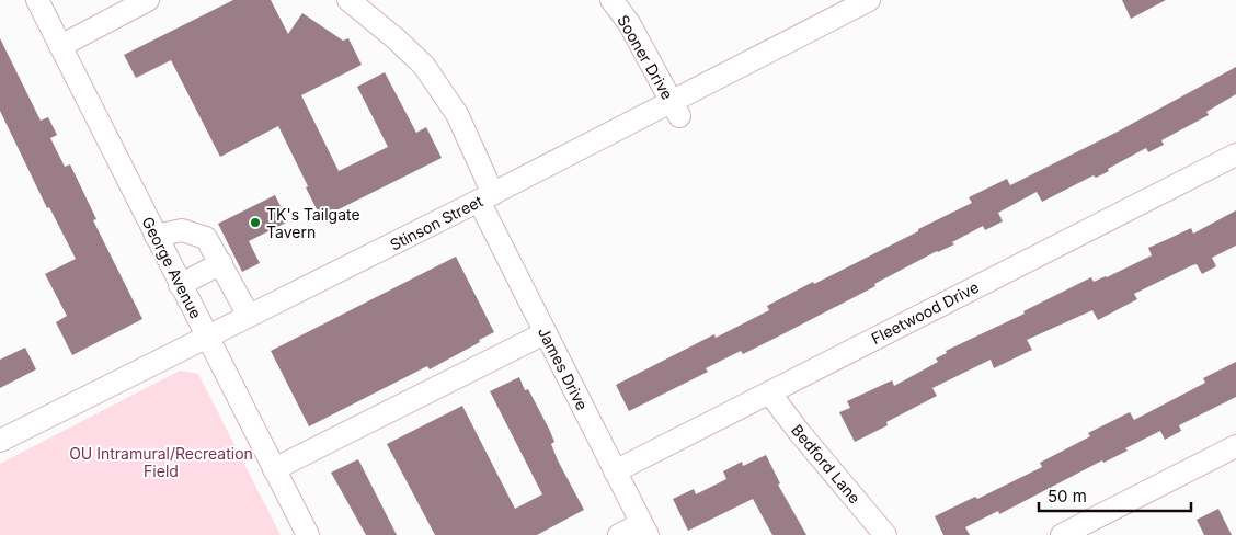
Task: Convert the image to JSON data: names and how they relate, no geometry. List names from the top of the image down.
{
  "streets": {
    "street": [
      "Sooner Drive",
      "Stinson Street",
      "George Avenue",
      "Fleetwood Drive",
      "James Drive",
      "Bedford Lane"
    ]
  },
  "crossings": [
    ["Sooner Drive", "Stinson Street"],
    ["Stinson Street", "George Avenue"],
    ["Stinson Street", "James Drive"],
    ["Fleetwood Drive", "James Drive"],
    ["Fleetwood Drive", "Bedford Lane"]
  ],
  "parks": ["OU Intramural/Recreation Field"],
  "places": ["TK's Tailgate Tavern"],
  "scale_bar": "50 m"
}
